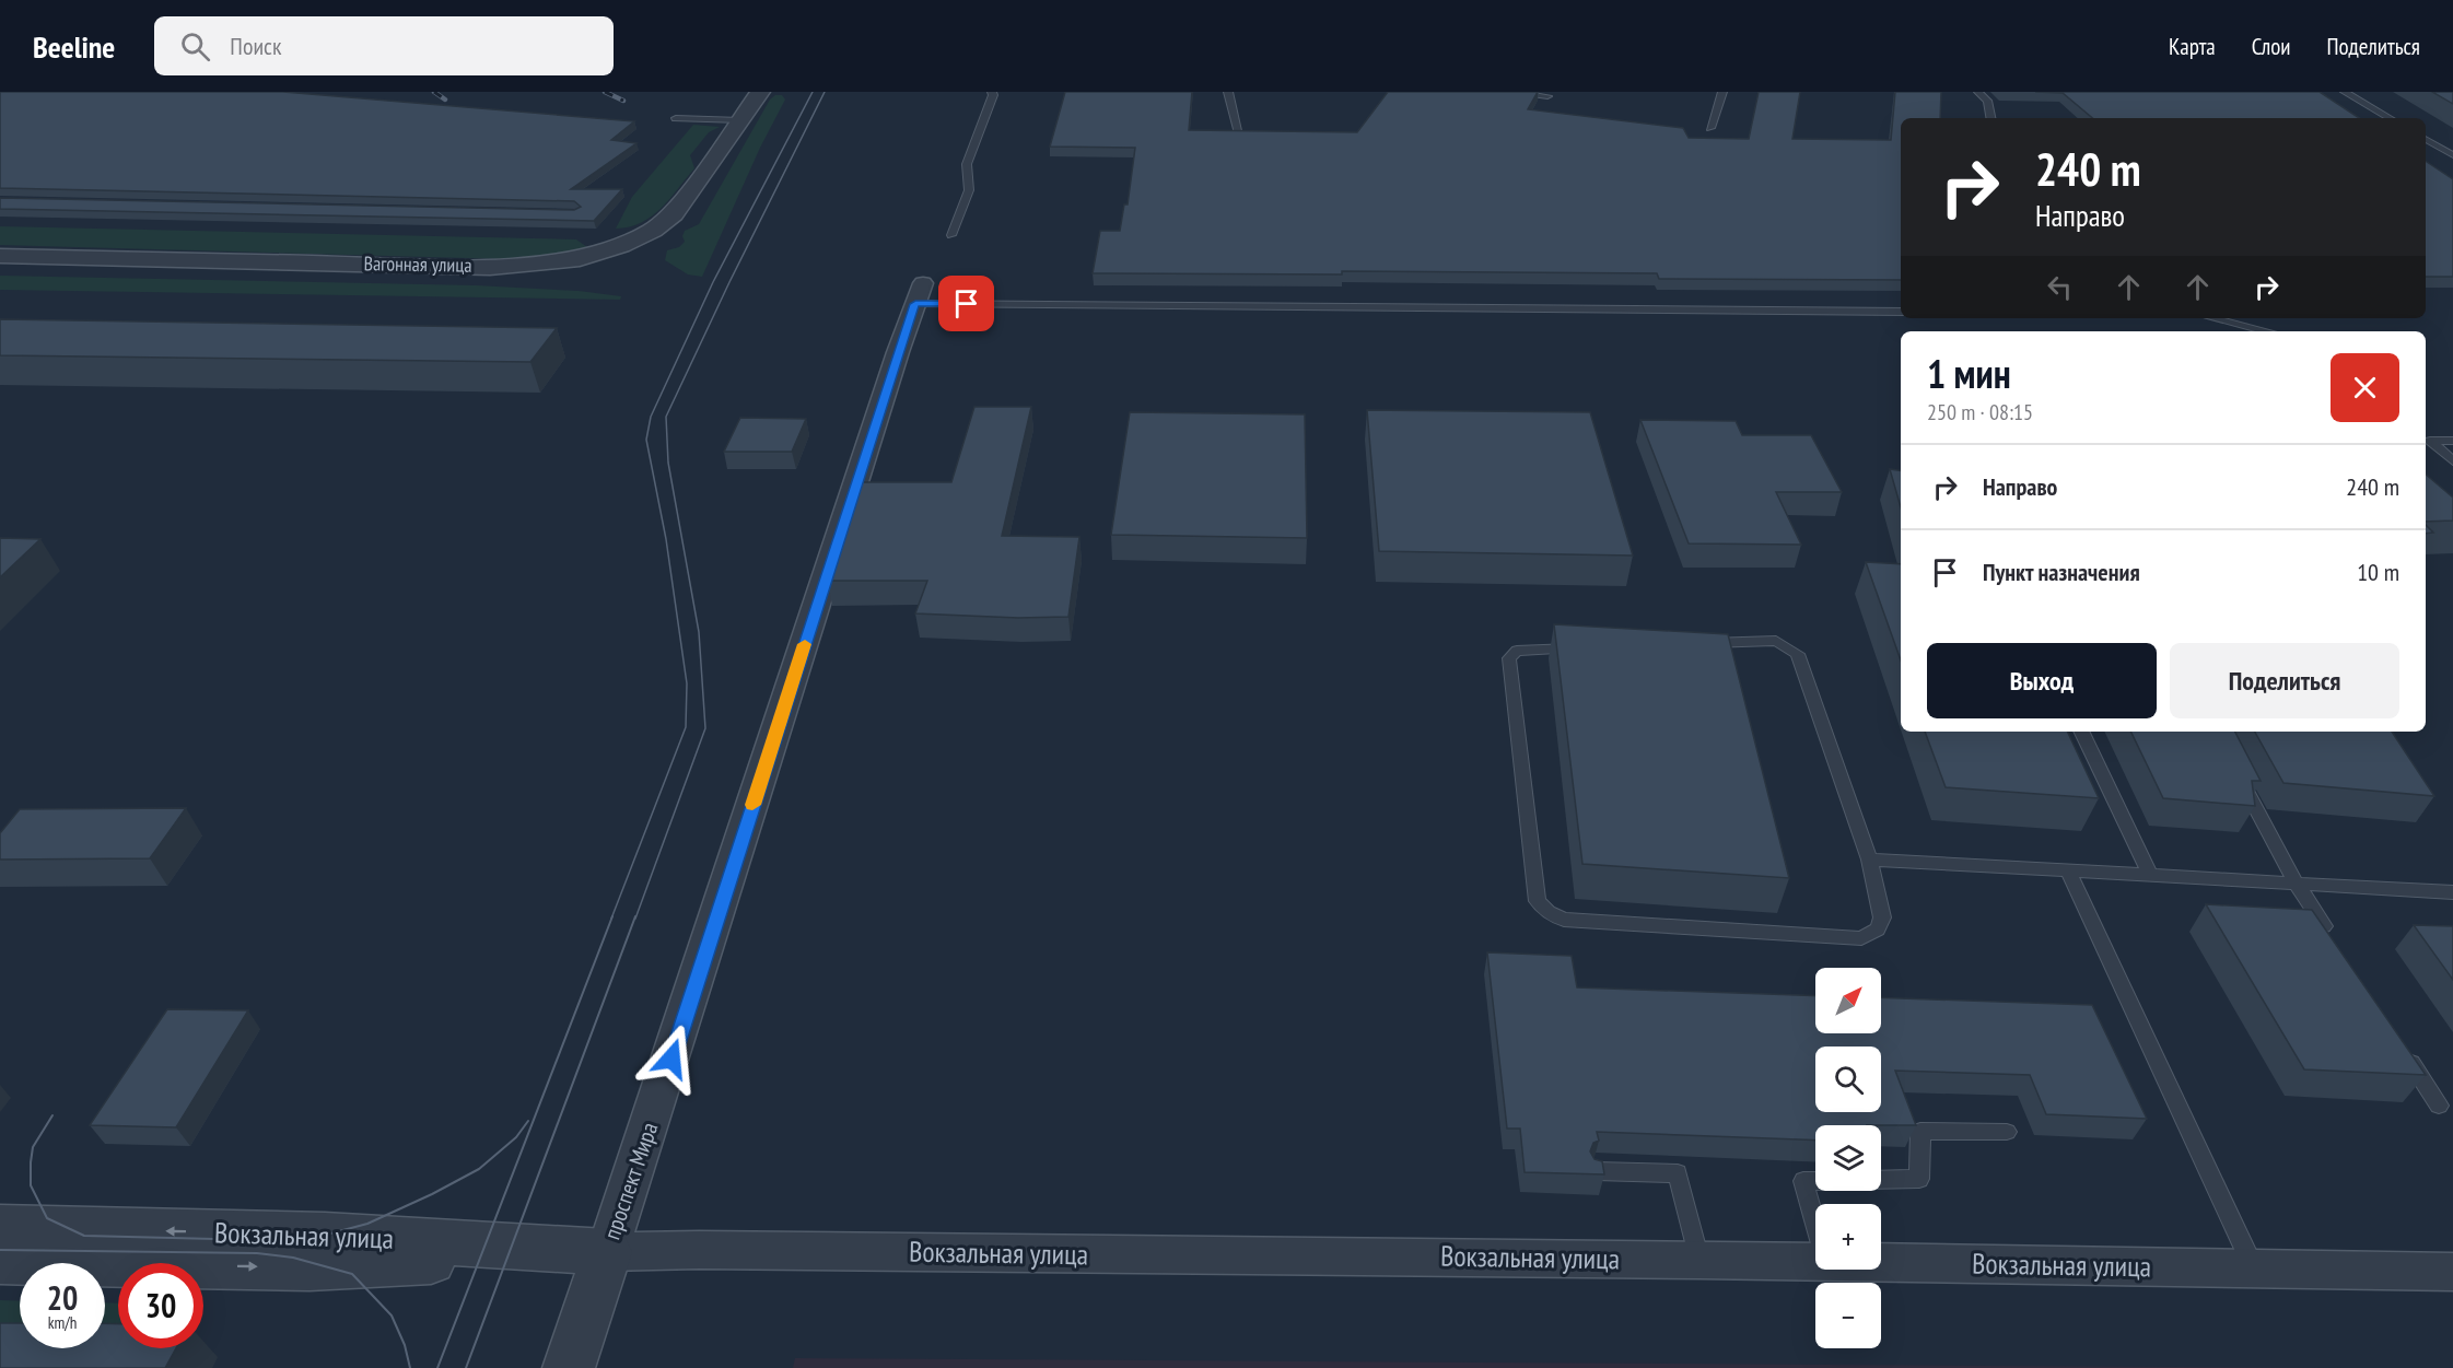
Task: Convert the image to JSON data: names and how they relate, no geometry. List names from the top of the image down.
{
  "streets": {
    "street": ["Вагонная улица", "проспект Мира", "Вокзальная улица"]
  },
  "crossings": [
    ["проспект Мира", "Вокзальная улица"]
  ],
  "north": "top right",
  "page": {
    "header": "Beeline",
    "search": "Поиск",
    "nav": ["Карта", "Слои", "Поделиться"],
    "turn": ["240 m", "Направо"],
    "heading": ["1 мин", "250 m · 08:15"],
    "list": [
      {
        "name": "Направо",
        "value": "240 m"
      },
      {
        "name": "Пункт назначения",
        "value": "10 m"
      }
    ],
    "buttons": ["Выход", "Поделиться"],
    "map_buttons": ["+", "−"],
    "speed": "20 km/h",
    "limit": "30"
  }
}
